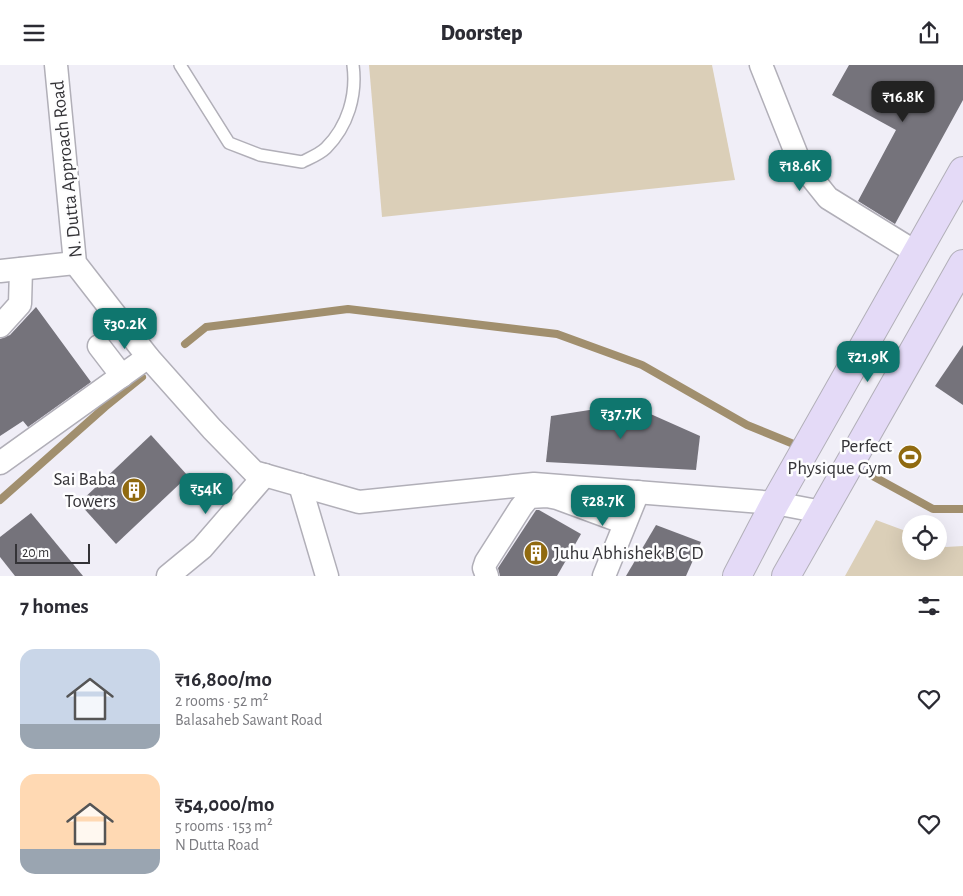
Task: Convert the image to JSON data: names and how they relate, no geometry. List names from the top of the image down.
{
  "streets": {
    "street": ["N. Dutta Approach Road"]
  },
  "places": {
    "sports": ["Perfect Physique Gym"],
    "building": ["Sai Baba Towers", "Juhu Abhishek B C D"]
  },
  "scale_bar": "20 m",
  "page": {
    "header": "Doorstep",
    "price": [
      "₹16.8K",
      "₹18.6K",
      "₹30.2K",
      "₹21.9K",
      "₹37.7K",
      "₹54K",
      "₹28.7K"
    ],
    "scale": "20 m",
    "heading": "7 homes",
    "list": [
      {
        "name": "₹16,800/mo",
        "note": "2 rooms · 52 m² · Balasaheb Sawant Road"
      },
      {
        "name": "₹54,000/mo",
        "note": "5 rooms · 153 m² · N Dutta Road"
      }
    ]
  }
}
